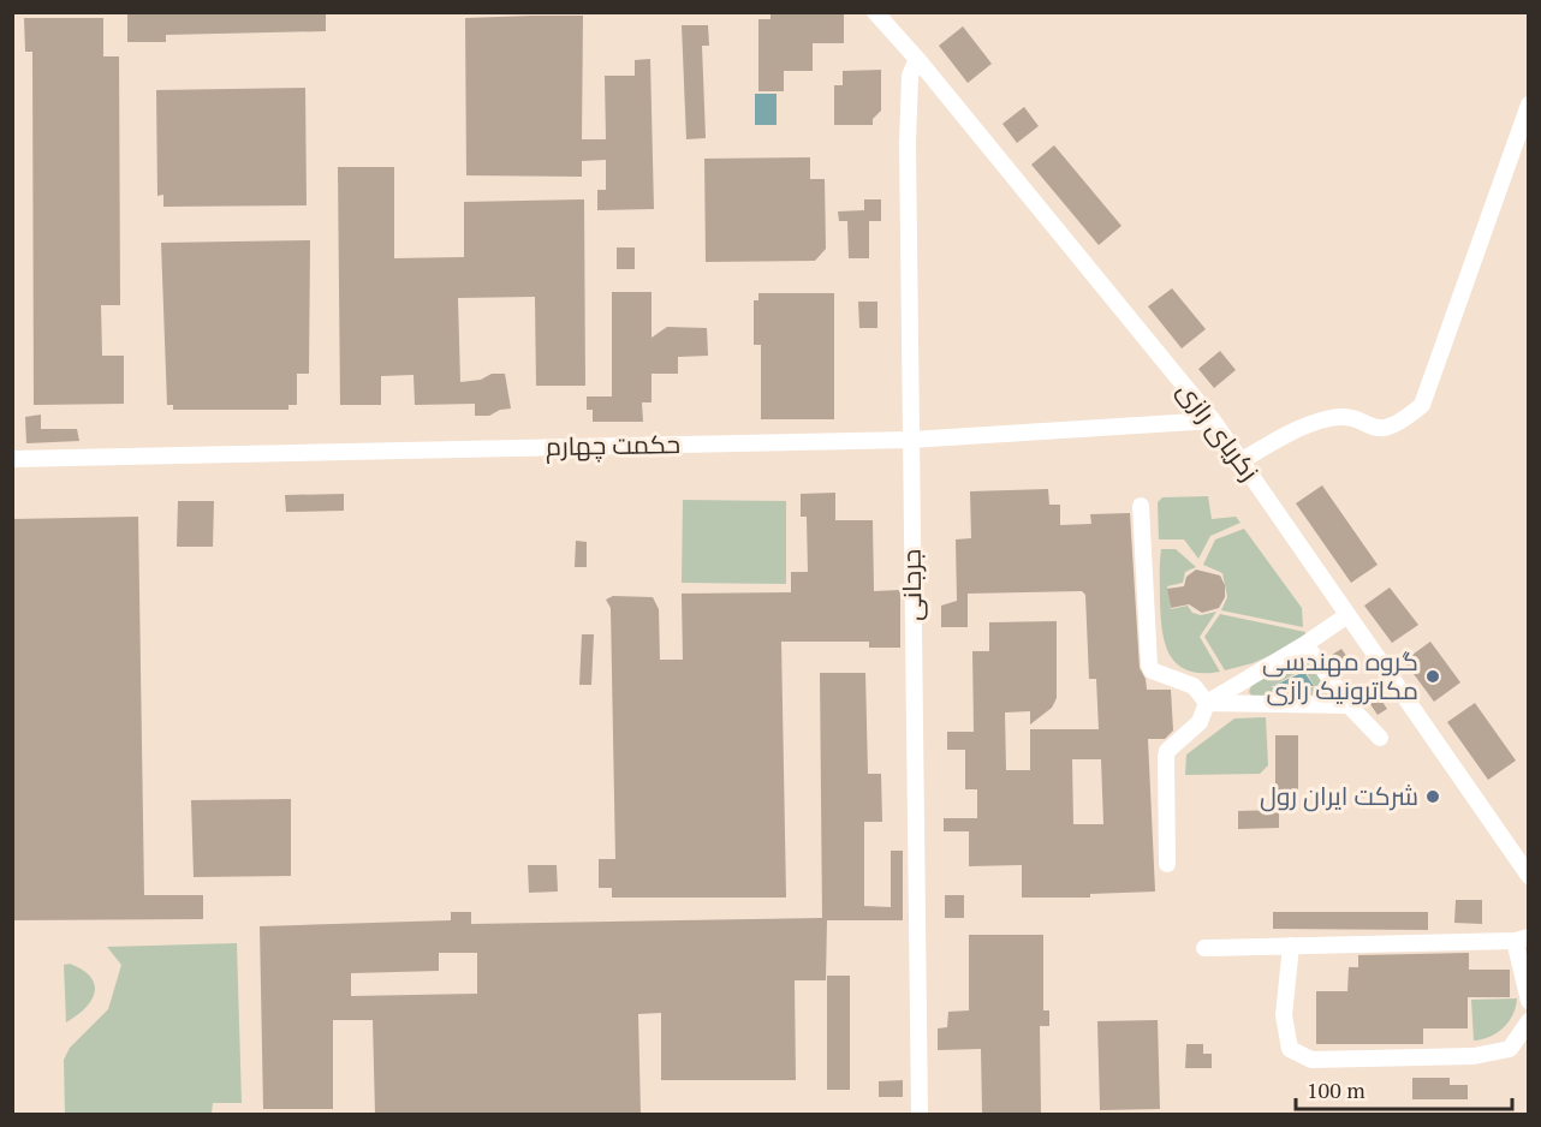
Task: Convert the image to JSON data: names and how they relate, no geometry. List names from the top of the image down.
{
  "streets": {
    "street": ["زکریای رازی", "حکمت چهارم", "جرجانی"]
  },
  "crossings": [
    ["زکریای رازی", "حکمت چهارم"],
    ["زکریای رازی", "جرجانی"],
    ["حکمت چهارم", "جرجانی"]
  ],
  "places": ["گروه مهندسی مکاترونیک رازی", "شرکت ایران رول"],
  "scale_bar": "100 m"
}
